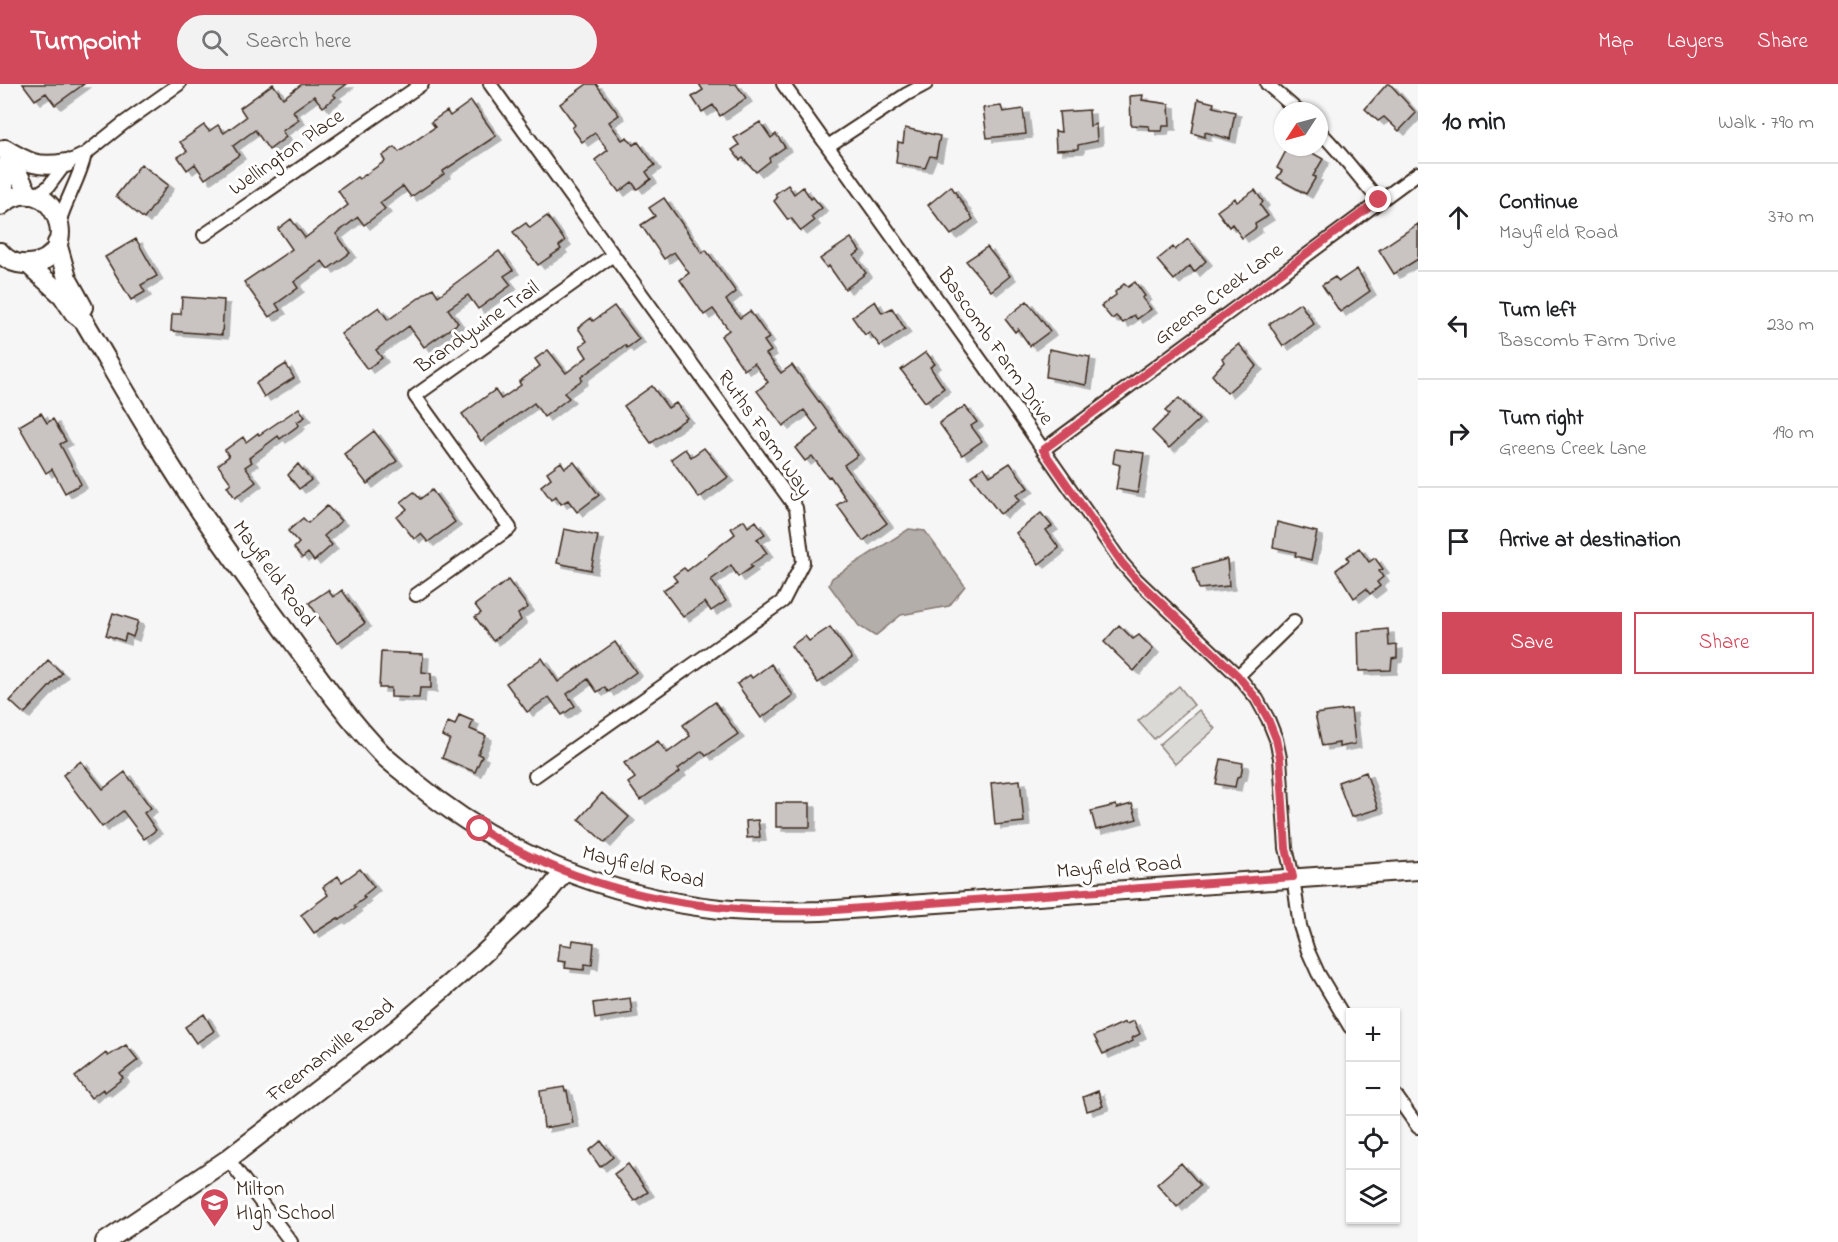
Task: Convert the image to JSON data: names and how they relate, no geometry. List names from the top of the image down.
{
  "streets": {
    "street": [
      "Wellington Place",
      "Greens Creek Lane",
      "Brandywine Trail",
      "Bascomb Farm Drive",
      "Ruths Farm Way",
      "Mayfield Road",
      "Freemanville Road"
    ]
  },
  "crossings": [
    ["Greens Creek Lane", "Bascomb Farm Drive"],
    ["Brandywine Trail", "Ruths Farm Way"],
    ["Bascomb Farm Drive", "Mayfield Road"],
    ["Mayfield Road", "Freemanville Road"]
  ],
  "places": {
    "school or university": ["Milton HIgh School"]
  },
  "north": "bottom left",
  "page": {
    "header": "Turnpoint",
    "search": "Search here",
    "nav": ["Map", "Layers", "Share"],
    "heading": ["10 min", "Walk · 790 m"],
    "list": [
      ["Continue", "Mayfield Road", "370 m"],
      ["Turn left", "Bascomb Farm Drive", "230 m"],
      ["Turn right", "Greens Creek Lane", "190 m"],
      "Arrive at destination"
    ],
    "buttons": ["Save", "Share"],
    "map_buttons": ["+", "−"]
  }
}
